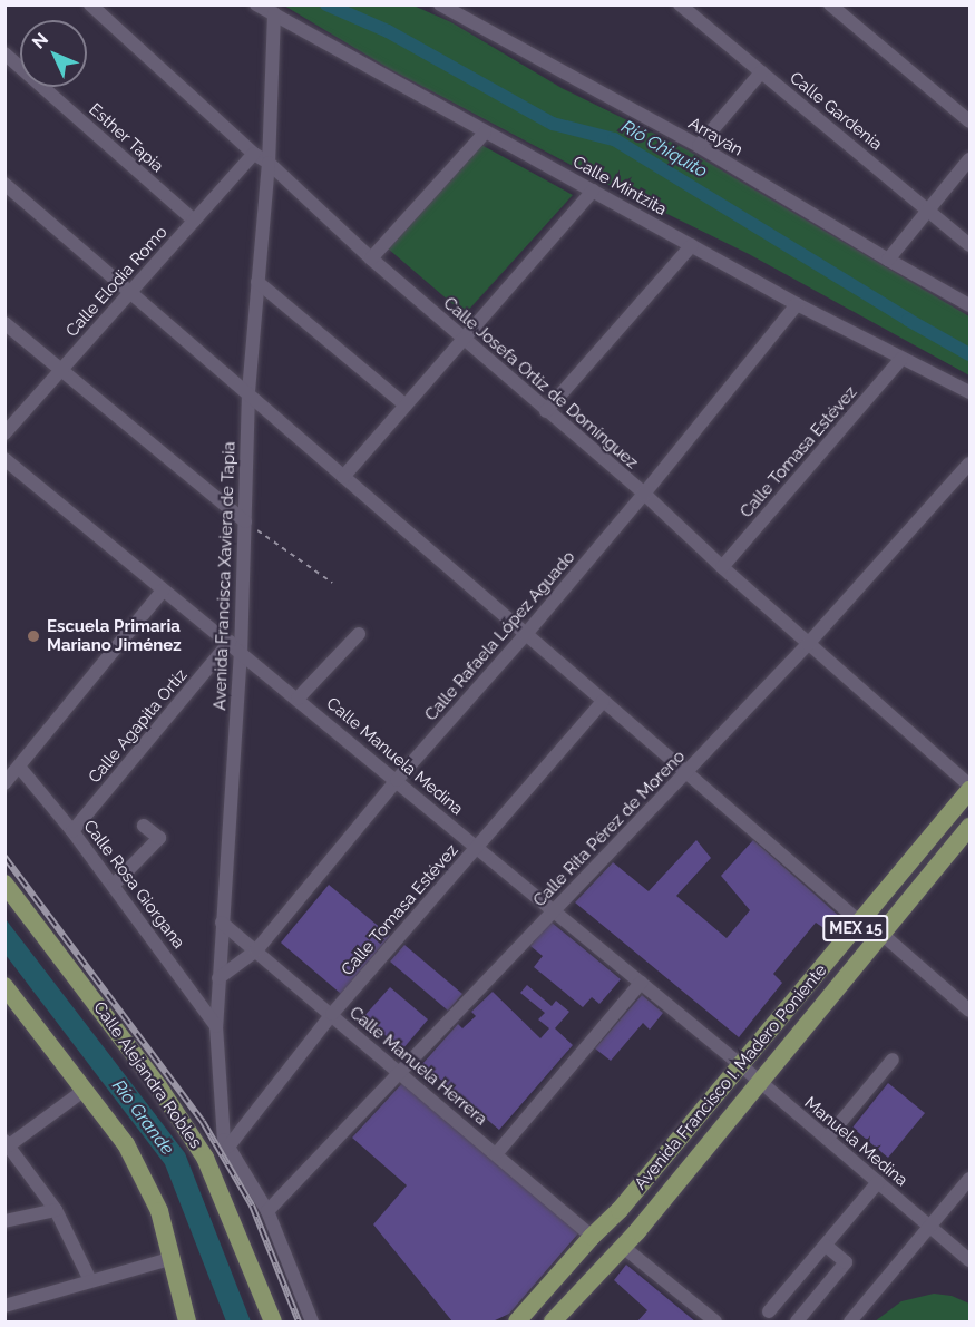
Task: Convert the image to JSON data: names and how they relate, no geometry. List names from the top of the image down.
{
  "streets": {
    "main road": ["MEX 15", "Calle Alejandra Robles", "Avenida Francisco I. Madero Poniente"],
    "street": [
      "Calle Gardenia",
      "Arrayán",
      "Esther Tapia",
      "Calle Mintzita",
      "Calle Elodia Romo",
      "Calle Josefa Ortiz de Domínguez",
      "Calle Tomasa Estévez",
      "Avenida Francisca Xaviera de Tapia",
      "Calle Rafaela López Aguado",
      "Calle Agapita Ortiz",
      "Calle Manuela Medina",
      "Calle Rita Pérez de Moreno",
      "Calle Rosa Giorgana",
      "Calle Manuela Herrera",
      "Manuela Medina"
    ]
  },
  "crossings": [
    ["Esther Tapia", "Calle Elodia Romo"],
    ["Calle Mintzita", "Calle Tomasa Estévez"],
    ["Calle Mintzita", "Avenida Francisca Xaviera de Tapia"],
    ["Calle Mintzita", "Calle Rafaela López Aguado"],
    ["Calle Elodia Romo", "Calle Josefa Ortiz de Domínguez"],
    ["Calle Josefa Ortiz de Domínguez", "Calle Tomasa Estévez"],
    ["Calle Josefa Ortiz de Domínguez", "Avenida Francisca Xaviera de Tapia"],
    ["Calle Josefa Ortiz de Domínguez", "Calle Rafaela López Aguado"],
    ["Calle Josefa Ortiz de Domínguez", "Calle Rita Pérez de Moreno"],
    ["Calle Josefa Ortiz de Domínguez", "Avenida Francisco I. Madero Poniente"],
    ["Calle Tomasa Estévez", "Avenida Francisca Xaviera de Tapia"],
    ["Calle Tomasa Estévez", "Calle Manuela Medina"],
    ["Calle Tomasa Estévez", "Calle Manuela Herrera"],
    ["Avenida Francisca Xaviera de Tapia", "Calle Rafaela López Aguado"],
    ["Avenida Francisca Xaviera de Tapia", "Calle Agapita Ortiz"],
    ["Avenida Francisca Xaviera de Tapia", "Calle Manuela Medina"],
    ["Avenida Francisca Xaviera de Tapia", "Calle Rosa Giorgana"],
    ["Avenida Francisca Xaviera de Tapia", "Calle Manuela Herrera"],
    ["Calle Rafaela López Aguado", "Calle Manuela Medina"],
    ["Calle Rafaela López Aguado", "Calle Manuela Herrera"],
    ["Calle Agapita Ortiz", "Calle Manuela Medina"],
    ["Calle Agapita Ortiz", "Calle Rosa Giorgana"],
    ["Calle Manuela Medina", "Calle Rita Pérez de Moreno"],
    ["Calle Manuela Medina", "Avenida Francisco I. Madero Poniente"],
    ["Calle Manuela Medina", "Manuela Medina"],
    ["Calle Rita Pérez de Moreno", "Calle Manuela Herrera"],
    ["Calle Manuela Herrera", "Avenida Francisco I. Madero Poniente"],
    ["Avenida Francisco I. Madero Poniente", "Manuela Medina"]
  ],
  "water": ["Rió Chiquito", "Río Grande"],
  "places": ["Escuela Primaria Mariano Jiménez"],
  "north": "top left"
}
